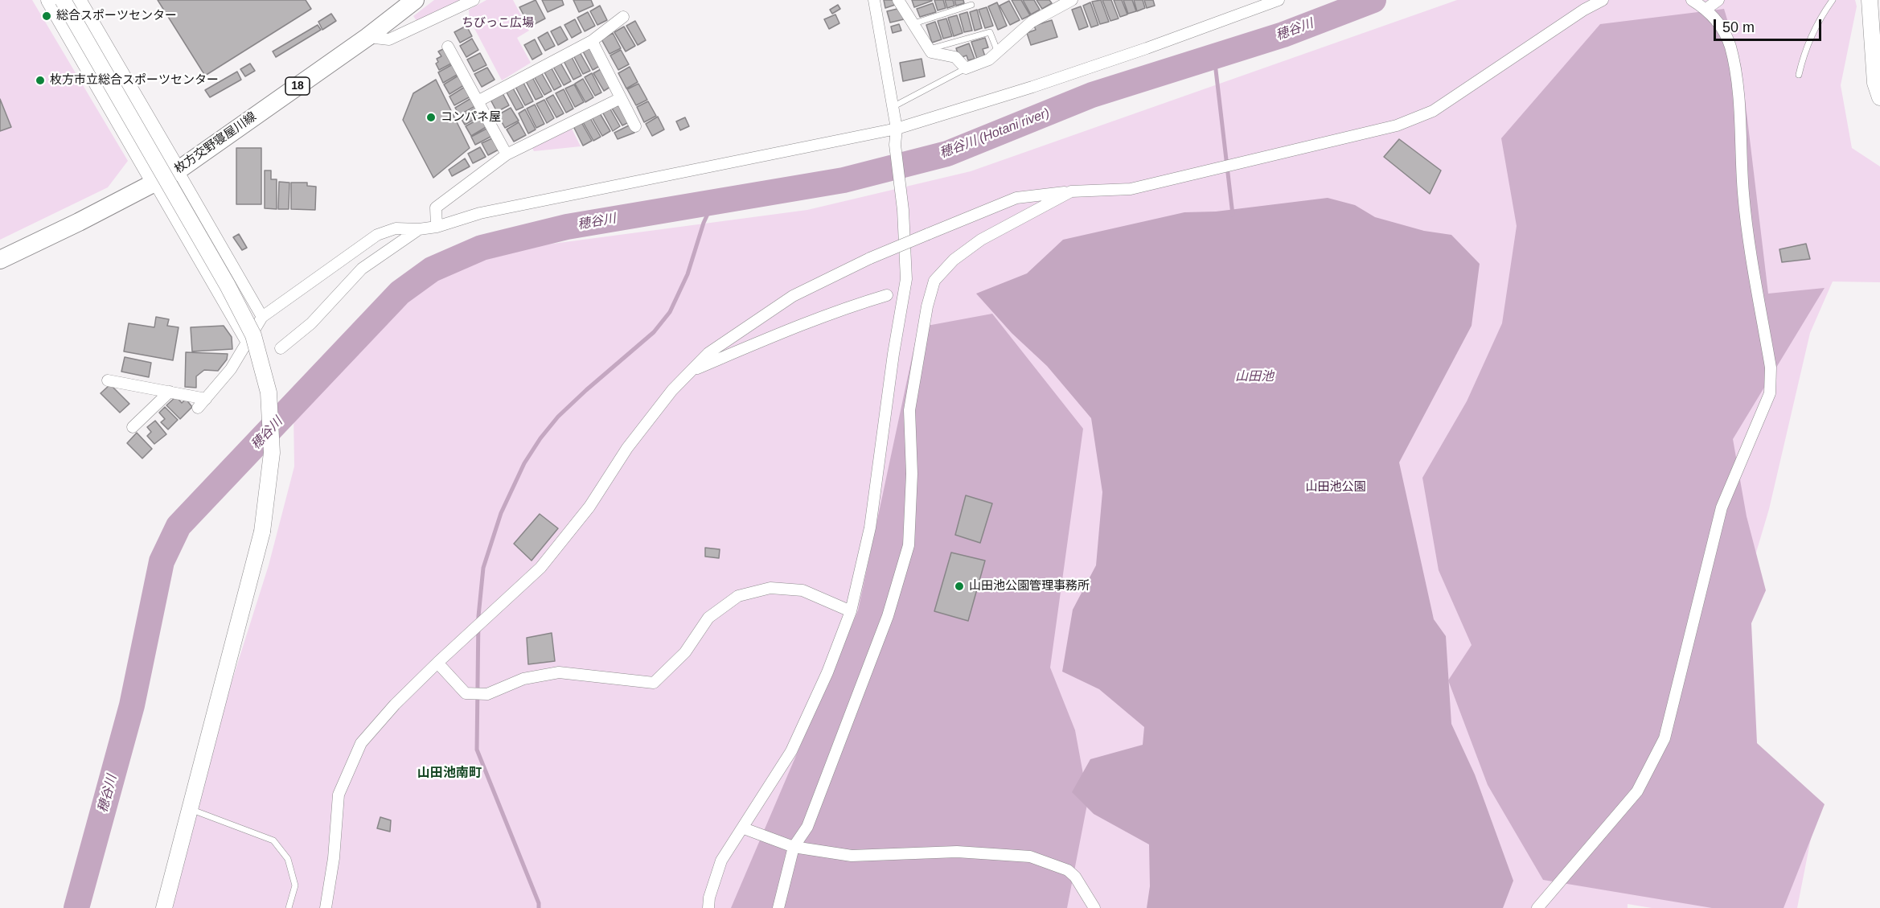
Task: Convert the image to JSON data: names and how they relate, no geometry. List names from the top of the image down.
{
  "streets": {
    "main road": ["18", "枚方交野寝屋川線"]
  },
  "districts": ["山田池南町"],
  "water": ["穂谷川", "穂谷川 (Hotani river)", "山田池"],
  "parks": ["ちびっこ広場", "山田池公園"],
  "places": [
    "総合スポーツセンター",
    "枚方市立総合スポーツセンター",
    "コンパネ屋",
    "山田池公園管理事務所"
  ],
  "scale_bar": "50 m"
}
